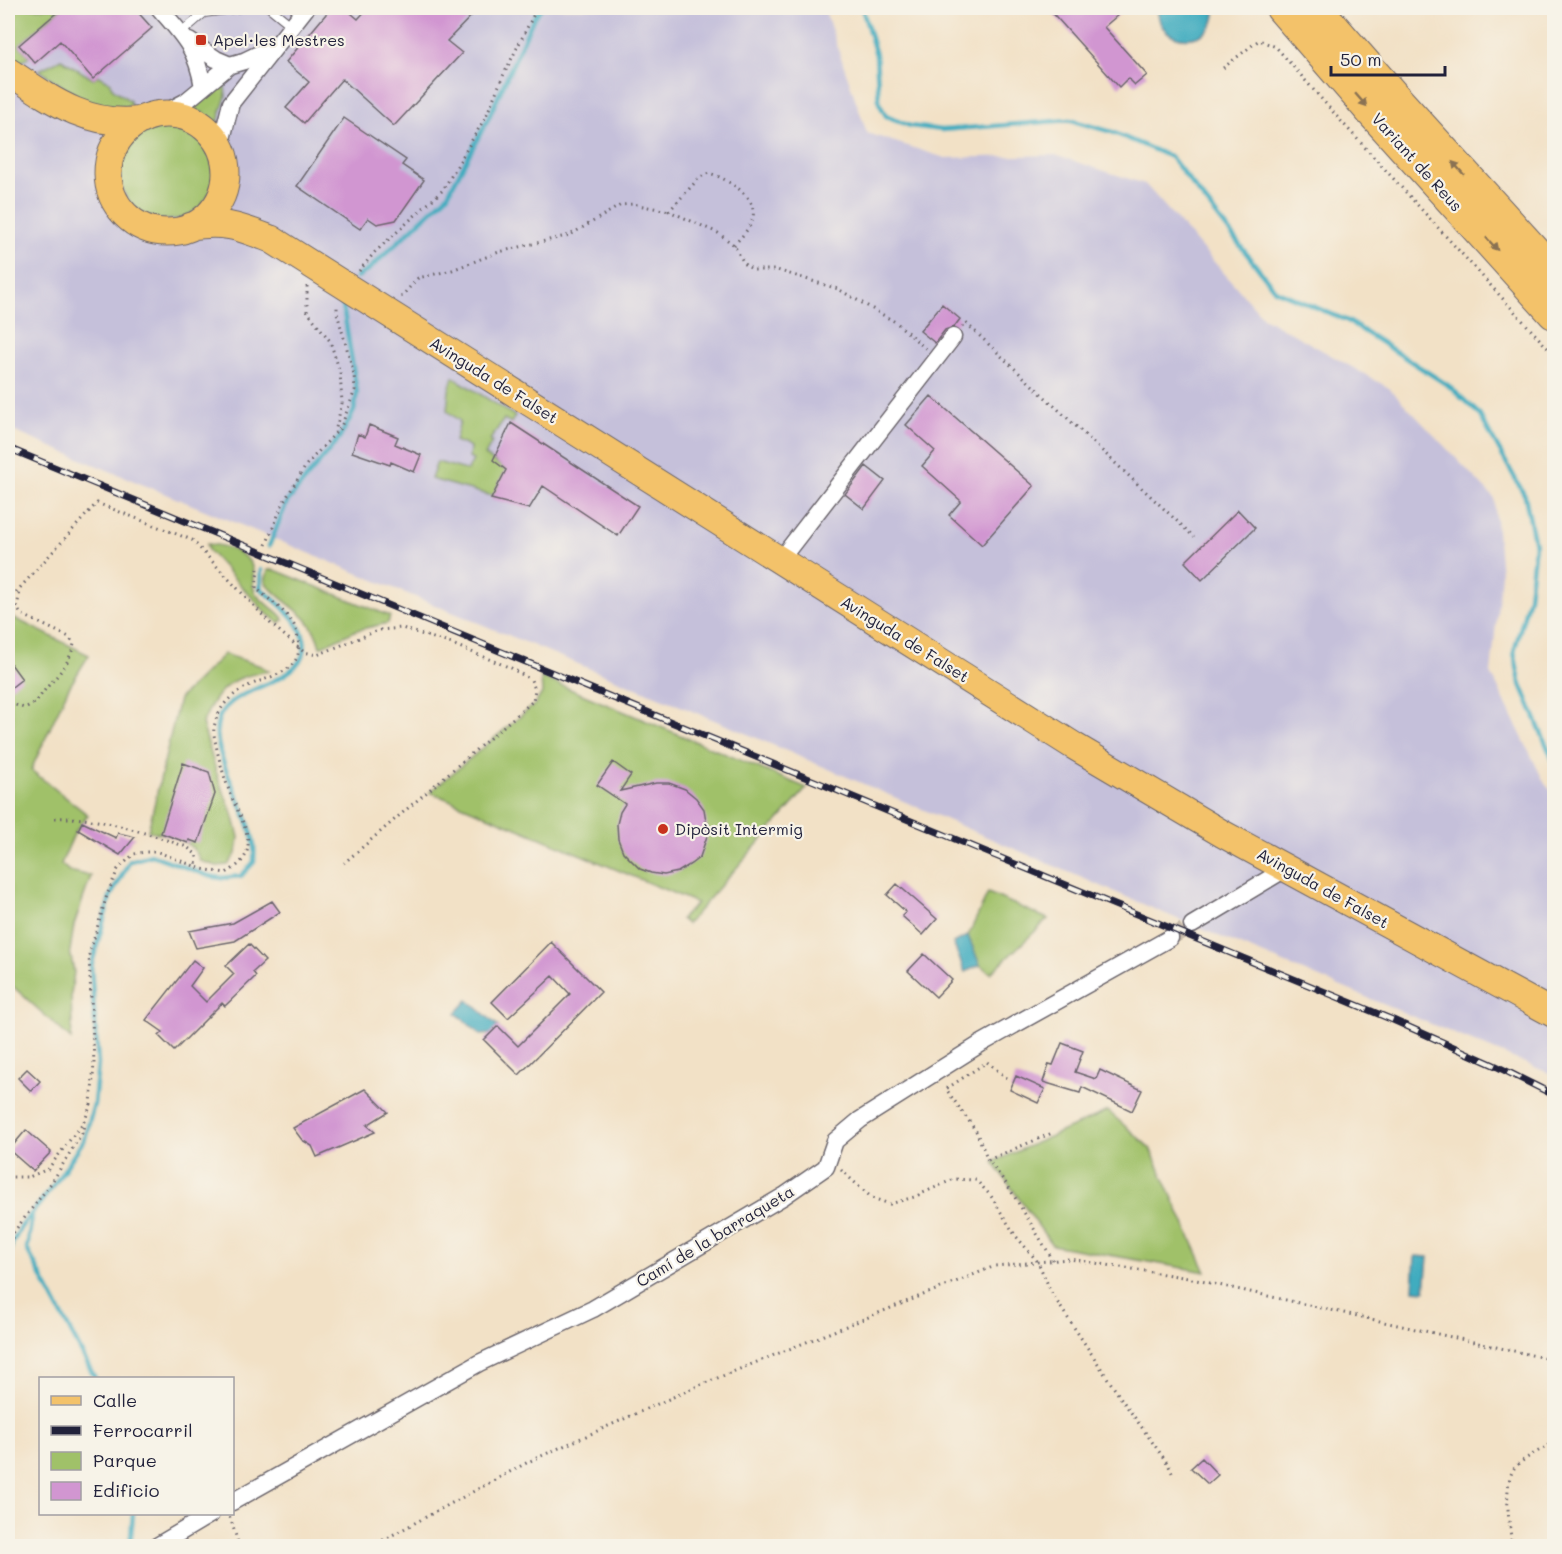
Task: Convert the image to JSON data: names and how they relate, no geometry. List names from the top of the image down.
{
  "streets": {
    "highway": ["Variant de Reus"],
    "main road": ["Avinguda de Falset"],
    "street": ["Camí de la barraqueta"]
  },
  "places": {
    "transit": ["Apel·les Mestres"],
    "other": ["Dipòsit Intermig"]
  },
  "legend": [
    "Calle",
    "Ferrocarril",
    "Parque",
    "Edificio"
  ],
  "scale_bar": "50 m"
}
